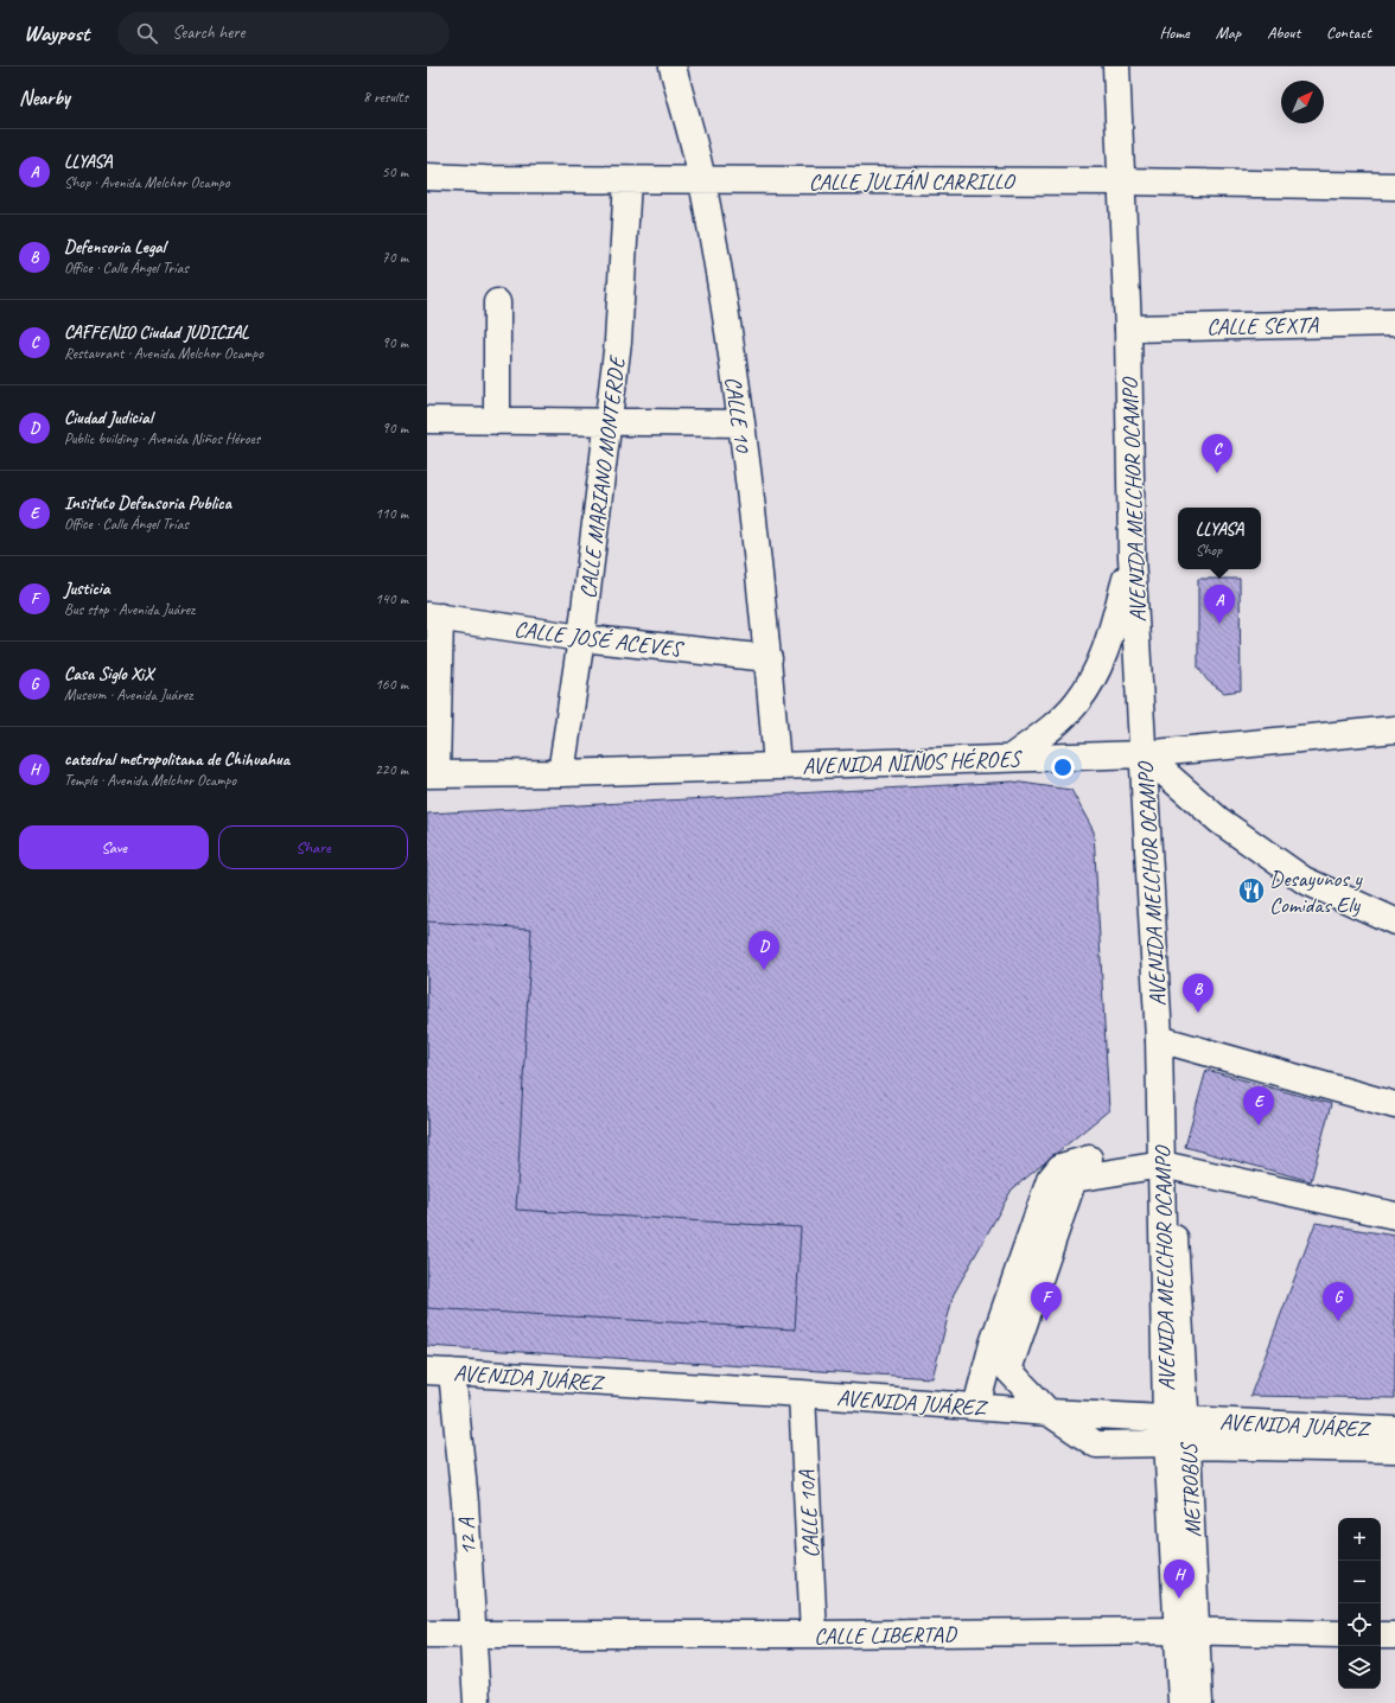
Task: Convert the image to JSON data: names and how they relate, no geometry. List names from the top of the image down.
{
  "streets": {
    "street": [
      "CALLE JULIÁN CARRILLO",
      "CALLE SEXTA",
      "CALLE 10",
      "CALLE MARIANO MONTERDE",
      "AVENIDA MELCHOR OCAMPO",
      "CALLE JOSÉ ACEVES",
      "AVENIDA NIÑOS HÉROES",
      "AVENIDA JUÁREZ",
      "METROBUS",
      "CALLE 10A",
      "12 A",
      "CALLE LIBERTAD"
    ]
  },
  "crossings": [
    ["CALLE JULIÁN CARRILLO", "CALLE 10"],
    ["CALLE JULIÁN CARRILLO", "CALLE MARIANO MONTERDE"],
    ["CALLE JULIÁN CARRILLO", "AVENIDA MELCHOR OCAMPO"],
    ["CALLE SEXTA", "AVENIDA MELCHOR OCAMPO"],
    ["CALLE 10", "CALLE JOSÉ ACEVES"],
    ["CALLE 10", "AVENIDA NIÑOS HÉROES"],
    ["CALLE MARIANO MONTERDE", "CALLE JOSÉ ACEVES"],
    ["CALLE MARIANO MONTERDE", "AVENIDA NIÑOS HÉROES"],
    ["AVENIDA MELCHOR OCAMPO", "AVENIDA NIÑOS HÉROES"],
    ["AVENIDA MELCHOR OCAMPO", "AVENIDA JUÁREZ"],
    ["AVENIDA MELCHOR OCAMPO", "METROBUS"],
    ["AVENIDA MELCHOR OCAMPO", "CALLE LIBERTAD"],
    ["AVENIDA JUÁREZ", "METROBUS"],
    ["AVENIDA JUÁREZ", "CALLE 10A"],
    ["AVENIDA JUÁREZ", "12 A"],
    ["CALLE 10A", "CALLE LIBERTAD"],
    ["12 A", "CALLE LIBERTAD"]
  ],
  "places": {
    "restaurant": ["Desayunos y Comidas Ely"]
  },
  "north": "top right",
  "page": {
    "header": "Waypost",
    "search": "Search here",
    "nav": [
      "Home",
      "Map",
      "About",
      "Contact"
    ],
    "heading": ["Nearby", "8 results"],
    "list": [
      {
        "mark": "A",
        "name": "LLYASA",
        "note": "Shop · Avenida Melchor Ocampo",
        "value": "50 m"
      },
      {
        "mark": "B",
        "name": "Defensoria Legal",
        "note": "Office · Calle Ángel Trías",
        "value": "70 m"
      },
      {
        "mark": "C",
        "name": "CAFFENIO Ciudad JUDICIAL",
        "note": "Restaurant · Avenida Melchor Ocampo",
        "value": "90 m"
      },
      {
        "mark": "D",
        "name": "Ciudad Judicial",
        "note": "Public building · Avenida Niños Héroes",
        "value": "90 m"
      },
      {
        "mark": "E",
        "name": "Insituto Defensoria Publica",
        "note": "Office · Calle Ángel Trías",
        "value": "110 m"
      },
      {
        "mark": "F",
        "name": "Justicia",
        "note": "Bus stop · Avenida Juárez",
        "value": "140 m"
      },
      {
        "mark": "G",
        "name": "Casa Siglo XiX",
        "note": "Museum · Avenida Juárez",
        "value": "160 m"
      },
      {
        "mark": "H",
        "name": "catedral metropolitana de Chihuahua",
        "note": "Temple · Avenida Melchor Ocampo",
        "value": "220 m"
      }
    ],
    "pins": [
      "C",
      "A",
      "D",
      "B",
      "E",
      "F",
      "G",
      "H"
    ],
    "popup": ["LLYASA", "Shop"],
    "buttons": ["Save", "Share"],
    "map_buttons": ["+", "−"]
  }
}
